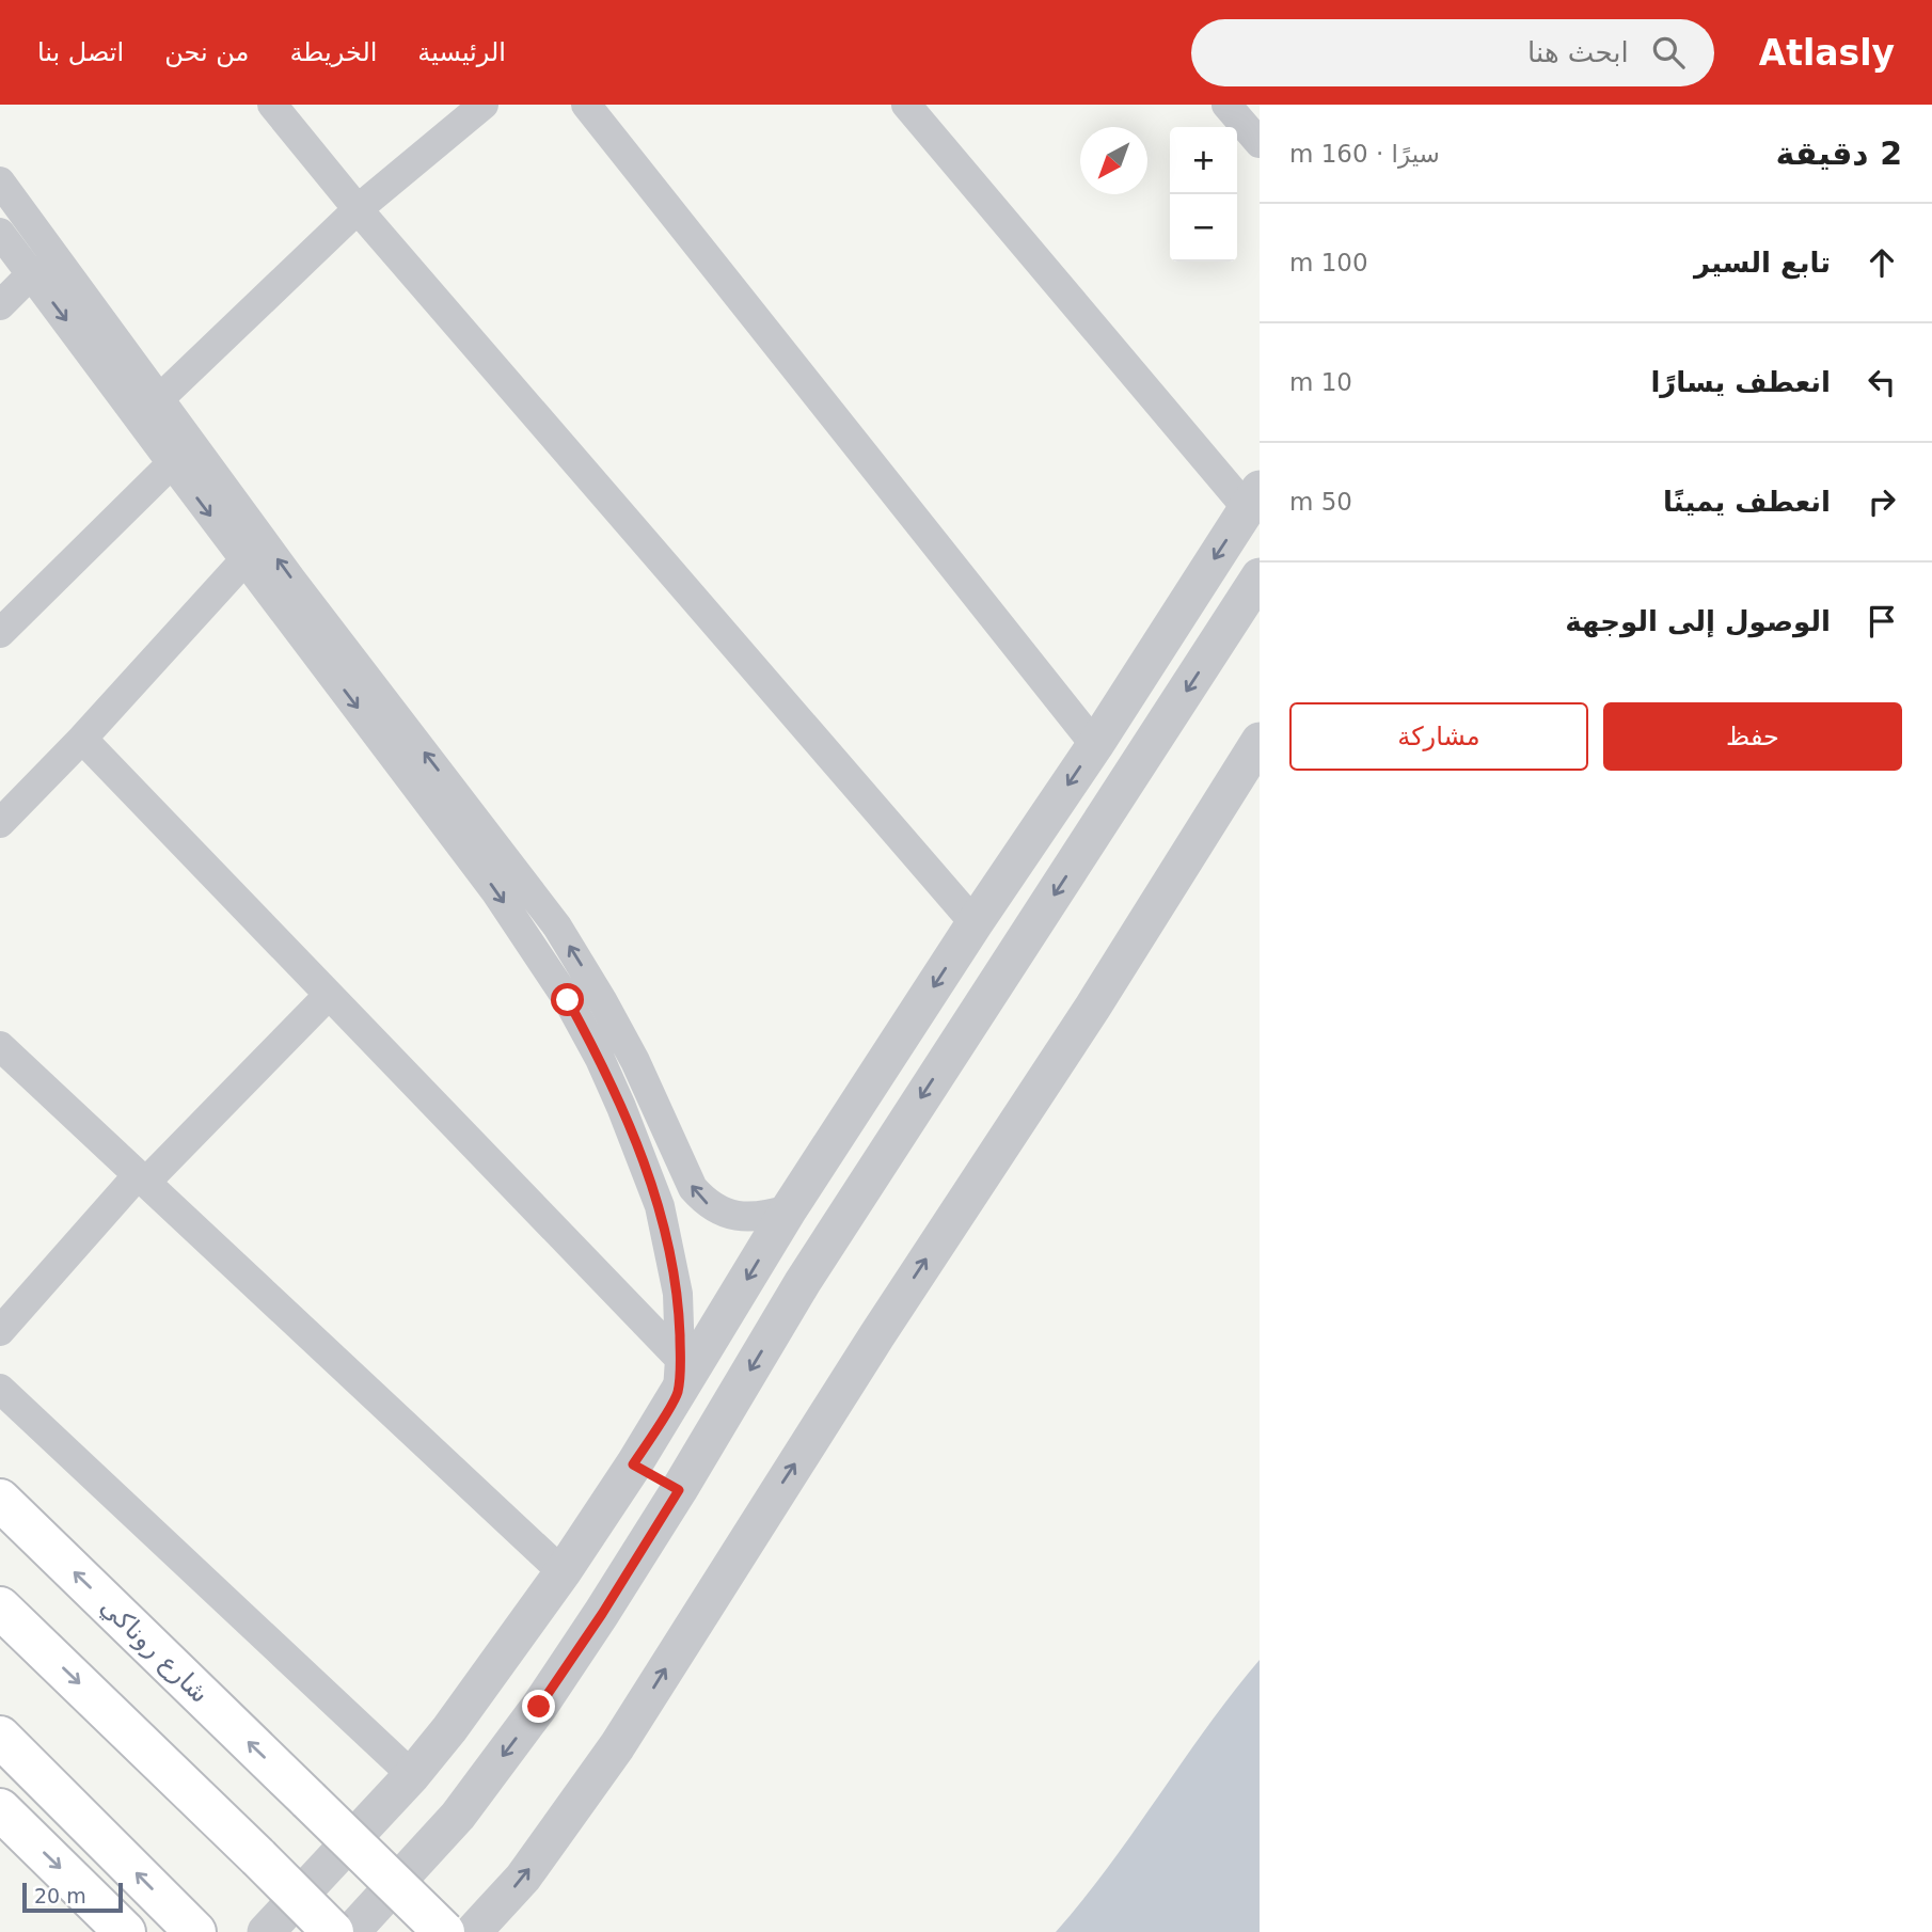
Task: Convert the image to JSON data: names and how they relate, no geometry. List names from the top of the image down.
{
  "streets": {
    "main road": ["شارع روناكي"]
  },
  "scale_bar": "20 m",
  "north": "bottom left",
  "page": {
    "header": "Atlasly",
    "search": "ابحث هنا",
    "nav": [
      "الرئيسية",
      "الخريطة",
      "من نحن",
      "اتصل بنا"
    ],
    "heading": ["2 دقيقة", "سيرًا · 160 m"],
    "map_buttons": ["+", "−"],
    "list": [
      ["تابع السير", "100 m"],
      ["انعطف يسارًا", "10 m"],
      ["انعطف يمينًا", "50 m"],
      "الوصول إلى الوجهة"
    ],
    "buttons": ["حفظ", "مشاركة"],
    "scale": "20 m"
  }
}
